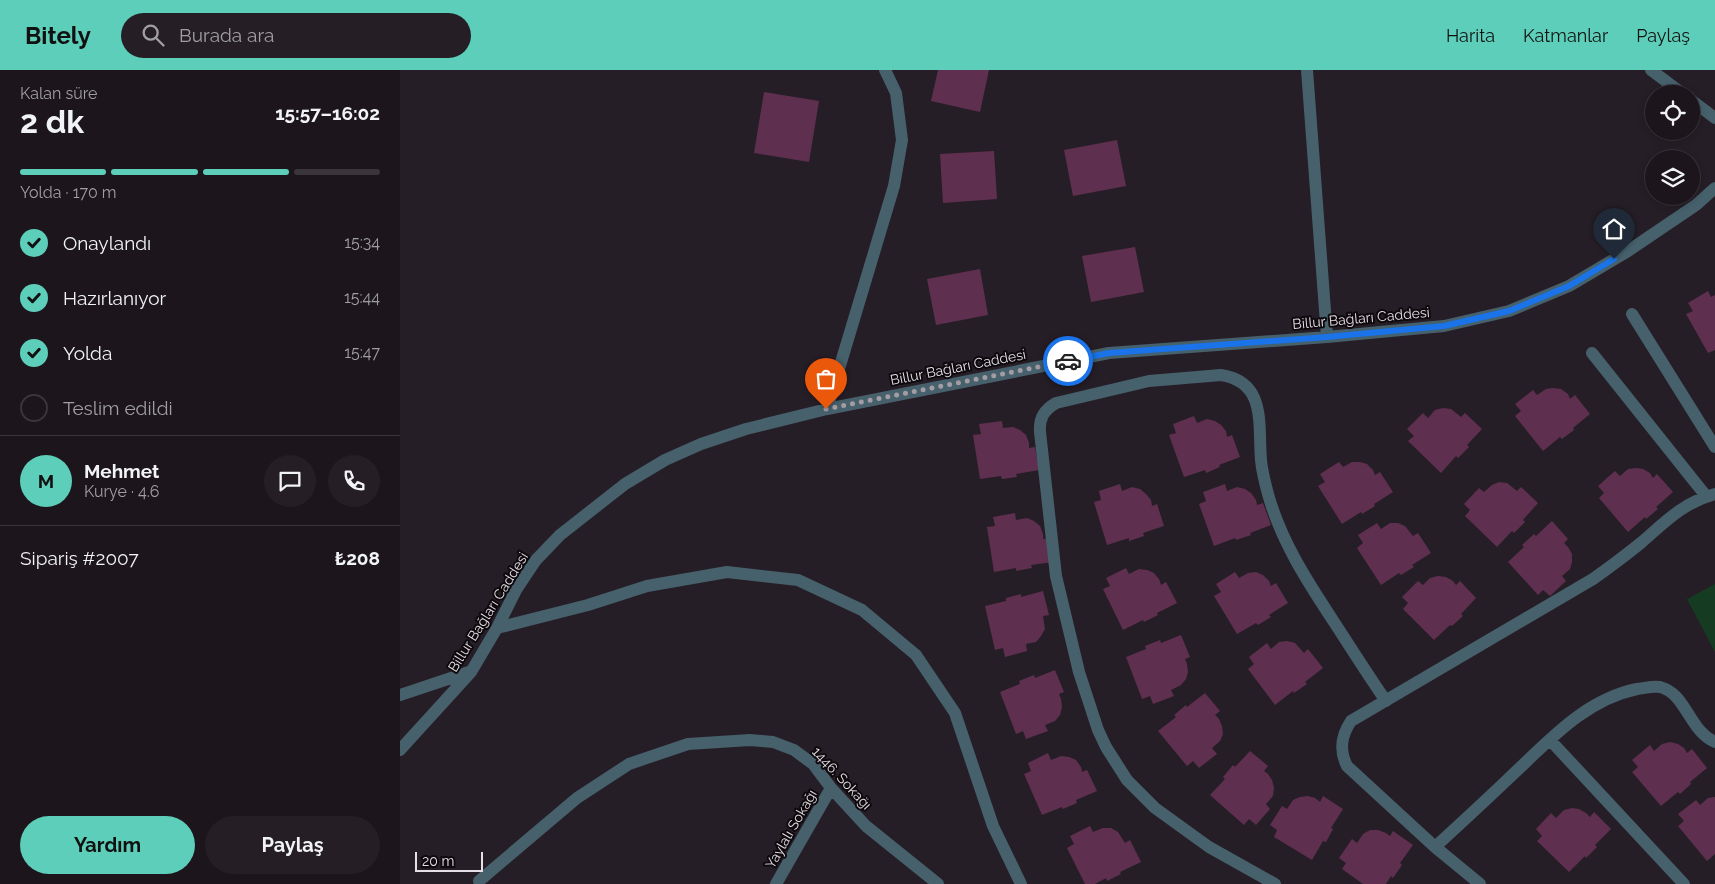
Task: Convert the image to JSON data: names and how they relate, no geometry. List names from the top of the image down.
{
  "streets": {
    "street": ["Billur Bağları Caddesi", "1446. Sokağı", "Yaylalı Sokağı"]
  },
  "crossings": [
    ["1446. Sokağı", "Yaylalı Sokağı"]
  ],
  "scale_bar": "20 m",
  "page": {
    "header": "Bitely",
    "search": "Burada ara",
    "nav": ["Harita", "Katmanlar", "Paylaş"],
    "heading": ["2 dk", "Kalan süre", "15:57–16:02"],
    "panel": [
      "Mehmet",
      "Kurye · 4.6",
      "Sipariş #2007",
      "₺208"
    ],
    "bar": "Yolda · 170 m",
    "list": [
      ["Onaylandı", "15:34"],
      ["Hazırlanıyor", "15:44"],
      ["Yolda", "15:47"],
      "Teslim edildi"
    ],
    "round": "M",
    "buttons": ["Yardım", "Paylaş"],
    "scale": "20 m"
  }
}
